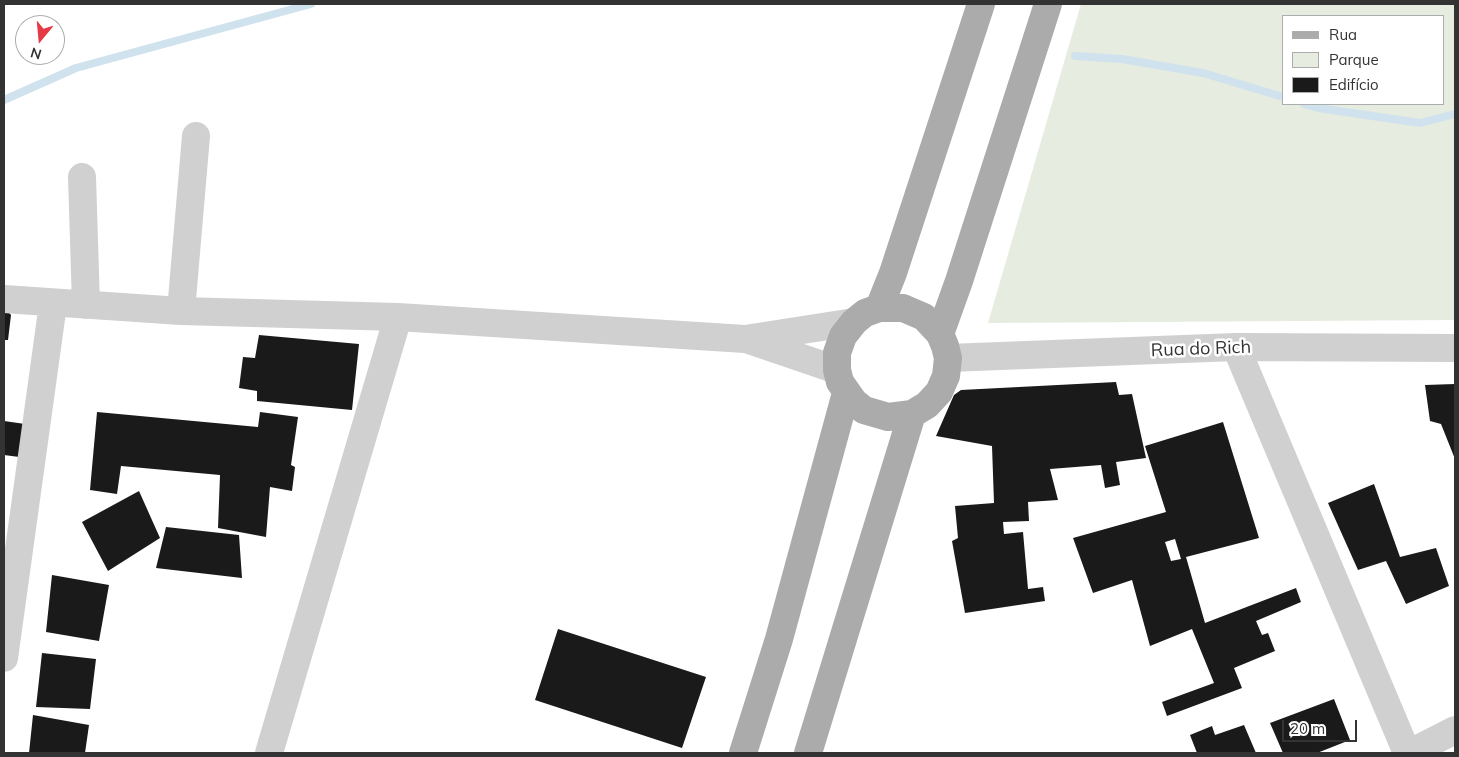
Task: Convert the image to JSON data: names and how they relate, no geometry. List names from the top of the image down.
{
  "streets": {
    "street": ["Rua do Rich"]
  },
  "legend": ["Rua", "Parque", "Edifício"],
  "scale_bar": "20 m",
  "north": "bottom"
}
